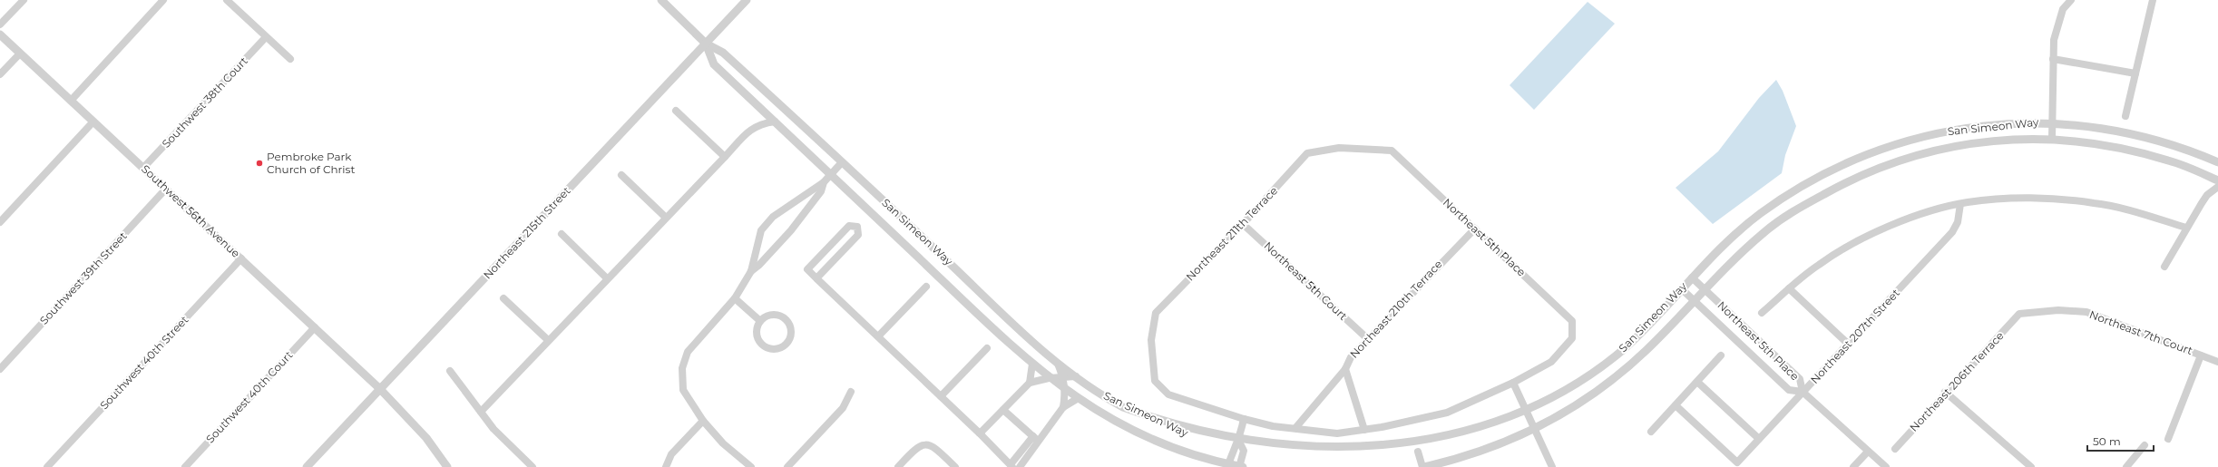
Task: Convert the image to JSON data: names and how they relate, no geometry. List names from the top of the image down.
{
  "streets": {
    "street": [
      "Southwest 38th Court",
      "San Simeon Way",
      "Southwest 56th Avenue",
      "Northeast 215th Street",
      "Northeast 211th Terrace",
      "Northeast 5th Place",
      "Southwest 39th Street",
      "Northeast 5th Court",
      "Northeast 210th Terrace",
      "Northeast 7th Court",
      "Northeast 207th Street",
      "Southwest 40th Street",
      "Northeast 206th Terrace",
      "Southwest 40th Court"
    ]
  },
  "crossings": [
    ["Southwest 38th Court", "Southwest 56th Avenue"],
    ["San Simeon Way", "Northeast 215th Street"],
    ["San Simeon Way", "Northeast 5th Place"],
    ["Southwest 56th Avenue", "Northeast 215th Street"],
    ["Southwest 56th Avenue", "Southwest 39th Street"],
    ["Southwest 56th Avenue", "Southwest 40th Street"],
    ["Southwest 56th Avenue", "Southwest 40th Court"],
    ["Northeast 211th Terrace", "Northeast 5th Place"],
    ["Northeast 211th Terrace", "Northeast 5th Court"],
    ["Northeast 5th Place", "Northeast 210th Terrace"],
    ["Northeast 5th Place", "Northeast 207th Street"],
    ["Northeast 5th Court", "Northeast 210th Terrace"],
    ["Northeast 7th Court", "Northeast 206th Terrace"]
  ],
  "places": ["Pembroke Park Church of Christ"],
  "scale_bar": "50 m"
}
